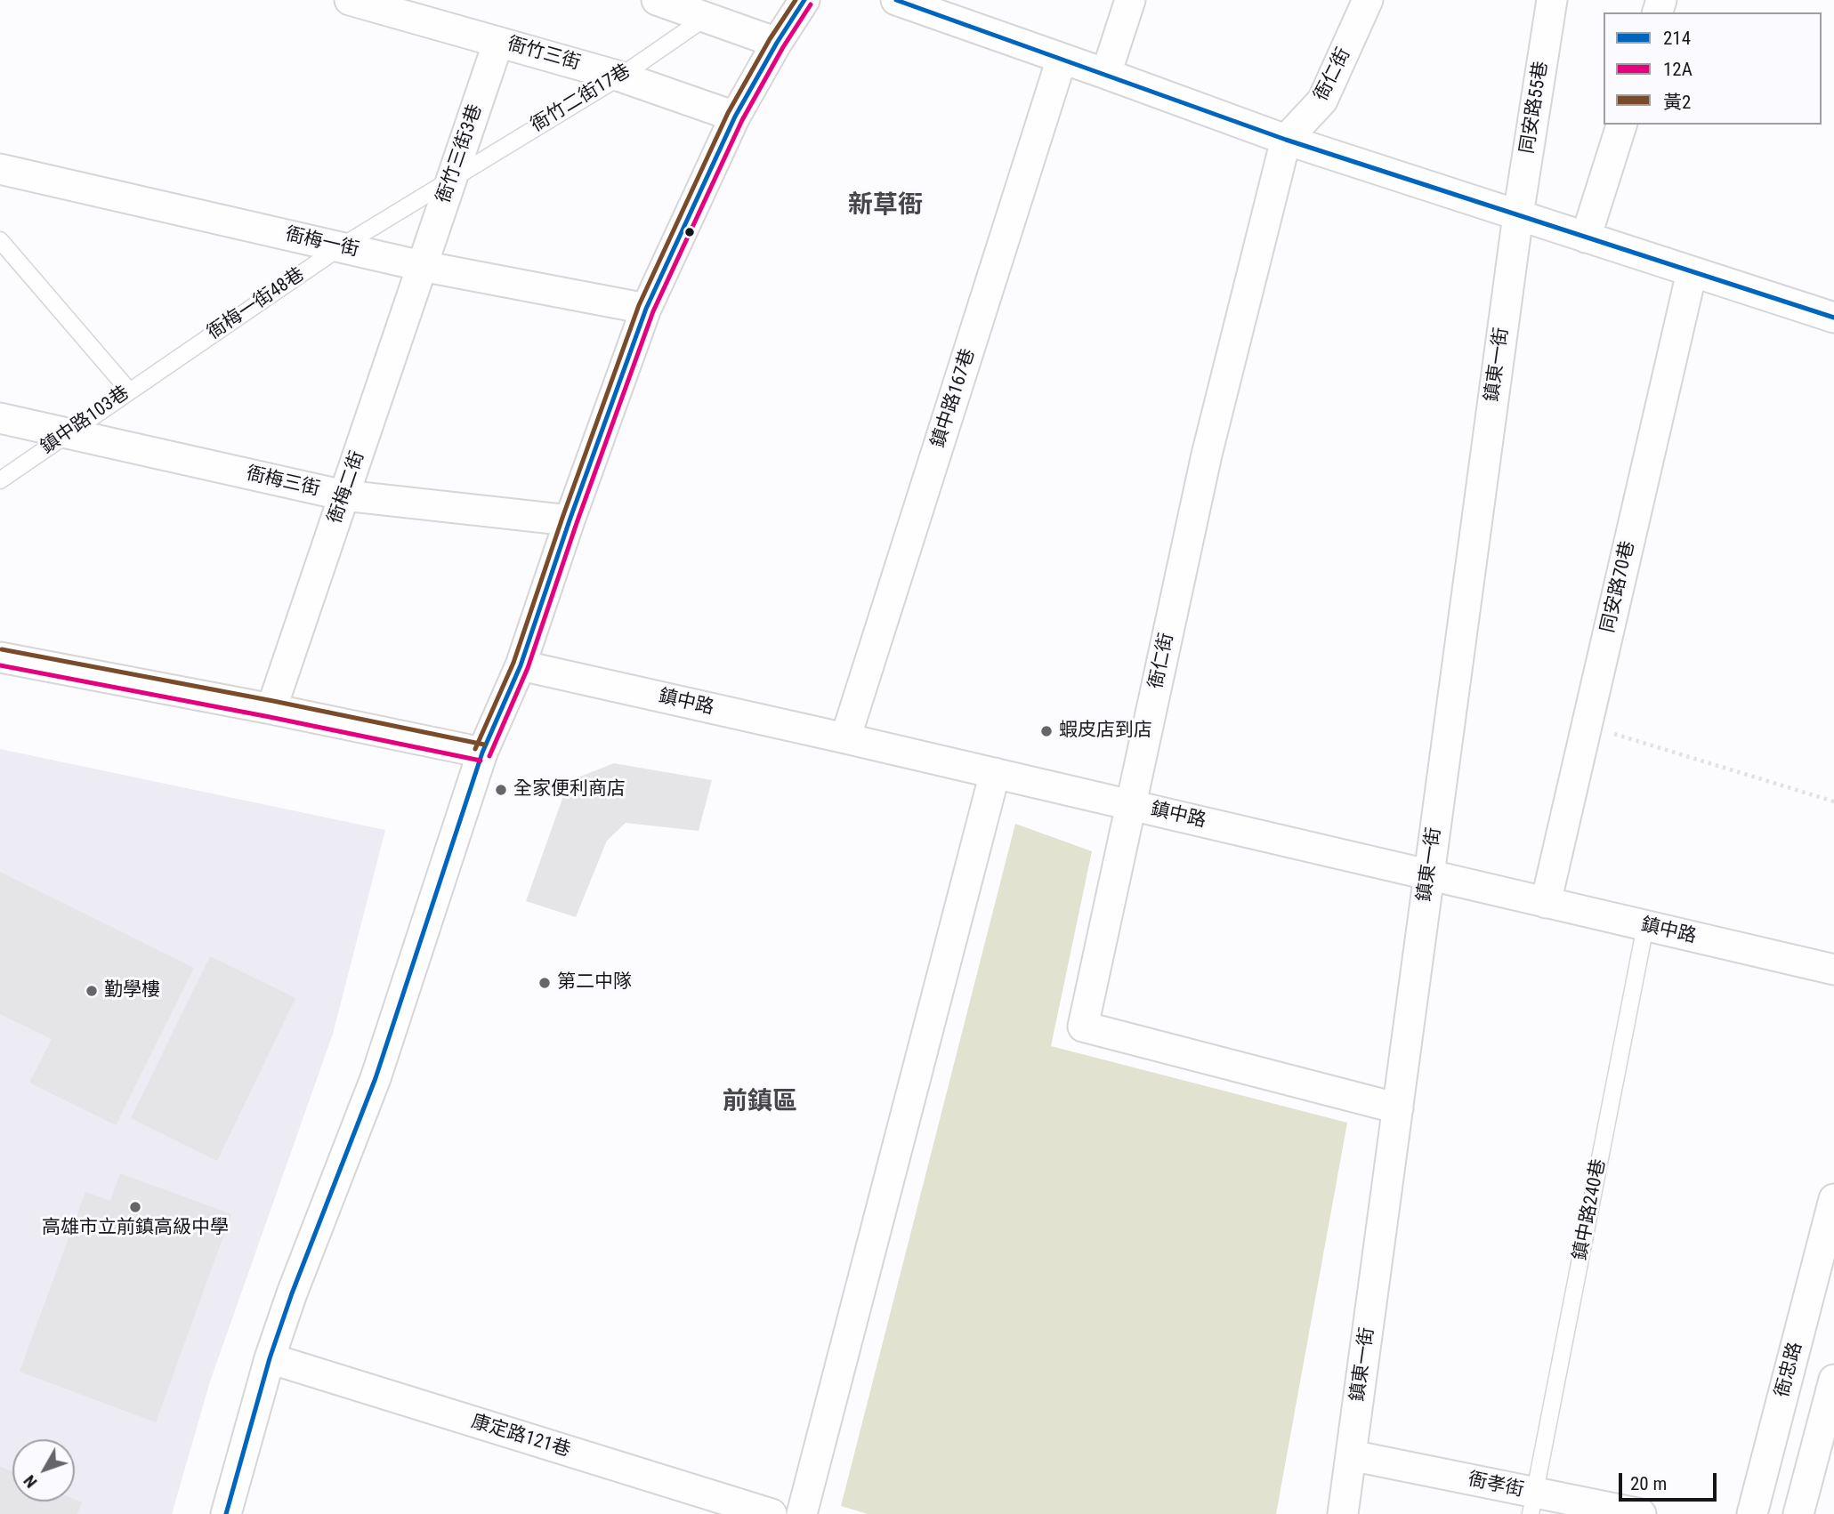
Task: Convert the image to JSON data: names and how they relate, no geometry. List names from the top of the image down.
{
  "streets": {
    "street": [
      "衙竹三街",
      "衙仁街",
      "同安路55巷",
      "衙竹三街3巷",
      "衙梅一街",
      "鎮東一街",
      "鎮中路167巷",
      "衙梅三街",
      "衙梅二街",
      "同安路70巷",
      "鎮中路",
      "衙忠路",
      "康定路121巷",
      "衙孝街"
    ],
    "lane": [
      "衙竹二街17巷",
      "衙梅一街48巷",
      "鎮中路103巷",
      "鎮中路240巷"
    ]
  },
  "crossings": [
    ["衙竹三街", "衙竹二街17巷"],
    ["衙竹三街", "衙竹三街3巷"],
    ["衙仁街", "鎮東一街"],
    ["衙仁街", "鎮中路"],
    ["衙竹二街17巷", "衙竹三街3巷"],
    ["衙竹二街17巷", "衙梅一街"],
    ["衙竹二街17巷", "衙梅一街48巷"],
    ["同安路55巷", "鎮東一街"],
    ["衙竹三街3巷", "衙梅一街"],
    ["衙竹三街3巷", "衙梅二街"],
    ["衙梅一街", "衙梅一街48巷"],
    ["衙梅一街", "衙梅二街"],
    ["衙梅一街48巷", "鎮中路103巷"],
    ["鎮東一街", "鎮中路"],
    ["鎮東一街", "衙孝街"],
    ["鎮中路167巷", "鎮中路"],
    ["鎮中路103巷", "衙梅三街"],
    ["衙梅三街", "衙梅二街"],
    ["同安路70巷", "鎮中路"],
    ["鎮中路", "鎮中路240巷"],
    ["鎮中路240巷", "衙孝街"]
  ],
  "districts": ["新草衙", "前鎮區"],
  "places": [
    "蝦皮店到店",
    "全家便利商店",
    "第二中隊",
    "勤學樓",
    "高雄市立前鎮高級中學"
  ],
  "lines": ["transit line 214", "transit line 黃2", "transit line 12A"],
  "legend": ["214", "12A", "黃2"],
  "scale_bar": "20 m",
  "north": "bottom left"
}
